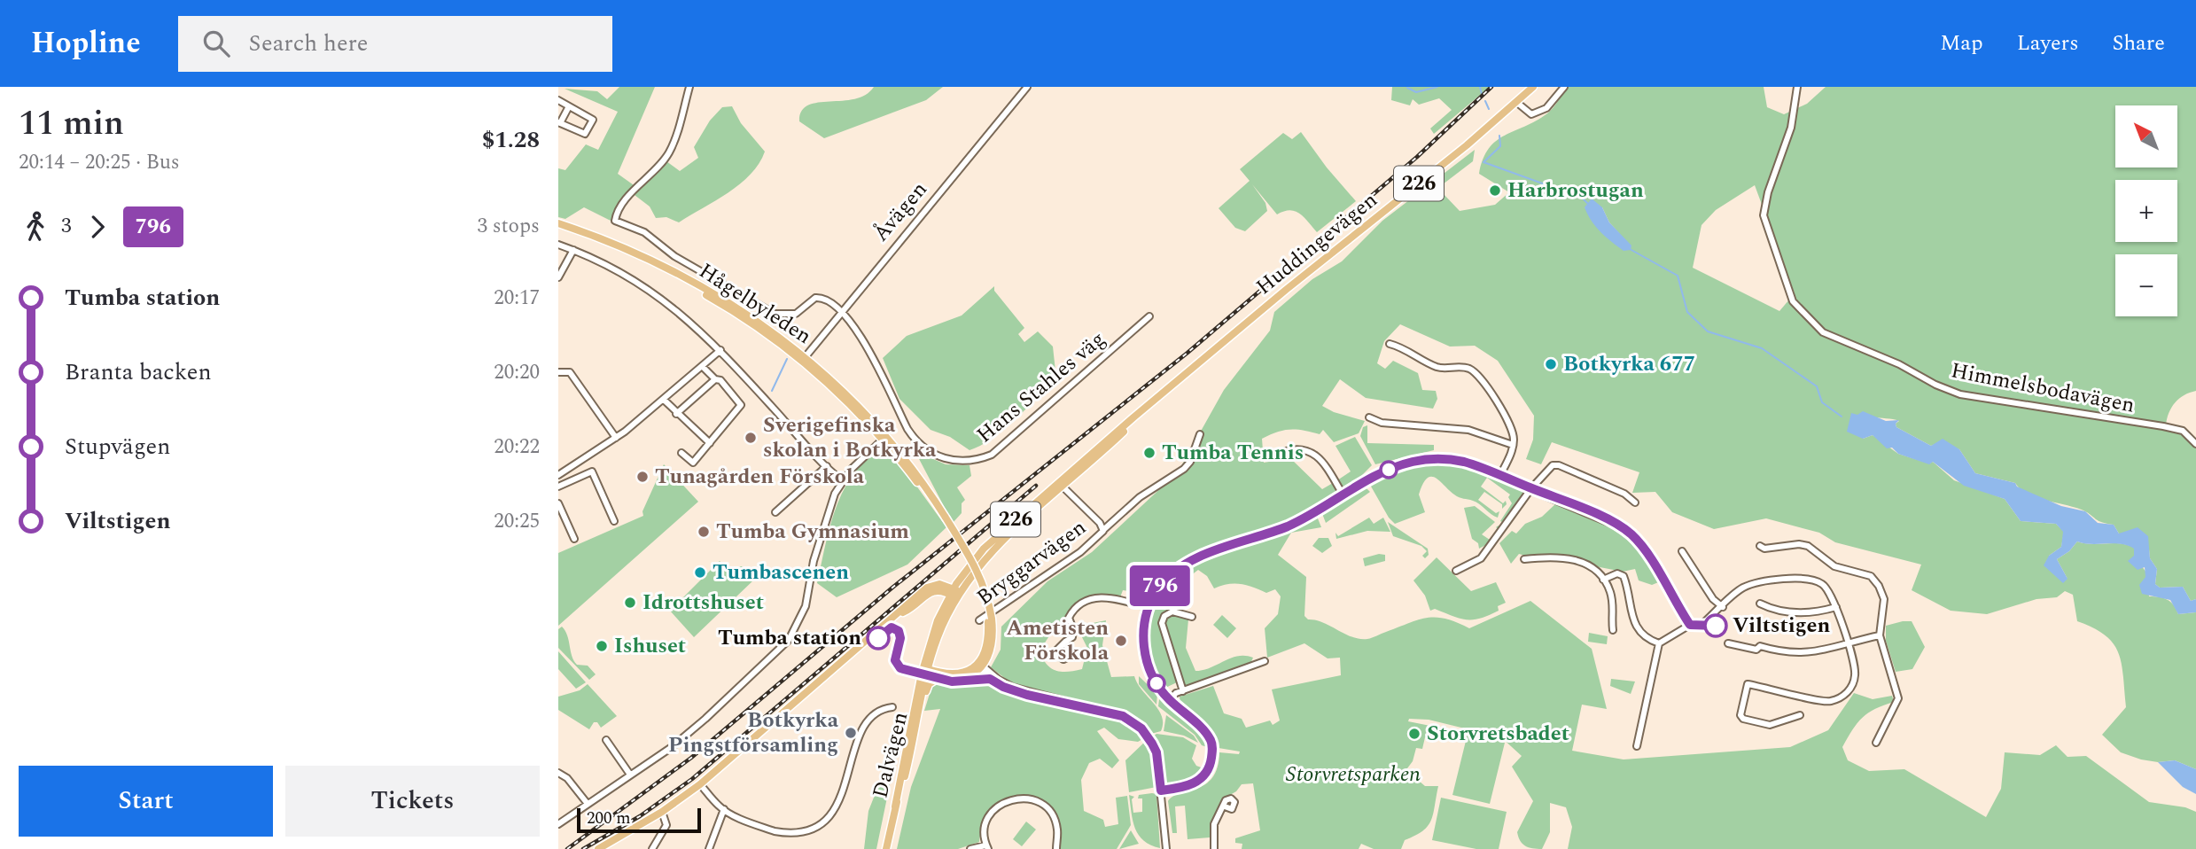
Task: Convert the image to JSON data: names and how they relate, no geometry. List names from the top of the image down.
{
  "streets": {
    "main road": [
      "226",
      "Huddingevägen",
      "Hågelbyleden",
      "Dalvägen"
    ],
    "street": [
      "Åvägen",
      "Hans Stahles väg",
      "Himmelsbodavägen",
      "Bryggarvägen"
    ]
  },
  "crossings": [
    ["Åvägen", "Hågelbyleden"],
    ["Åvägen", "Hans Stahles väg"],
    ["Huddingevägen", "Bryggarvägen"],
    ["Huddingevägen", "Dalvägen"]
  ],
  "parks": ["Storvretsparken"],
  "places": [
    "Harbrostugan",
    "Botkyrka 677",
    "Sverigefinska skolan i Botkyrka",
    "Tumba Tennis",
    "Tunagården Förskola",
    "Tumba Gymnasium",
    "Tumbascenen",
    "Idrottshuset",
    "Viltstigen",
    "Tumba station",
    "Ametisten Förskola",
    "Ishuset",
    "Botkyrka Pingstförsamling",
    "Storvretsbadet"
  ],
  "lines": ["bus line 796"],
  "scale_bar": "200 m",
  "north": "top left",
  "page": {
    "header": "Hopline",
    "search": "Search here",
    "nav": ["Map", "Layers", "Share"],
    "heading": ["11 min", "20:14 – 20:25 · Bus", "$1.28"],
    "on_map": "796",
    "map_buttons": ["+", "−"],
    "legs": ["3", "796", "3 stops"],
    "list": [
      {
        "name": "Tumba station",
        "value": "20:17"
      },
      {
        "name": "Branta backen",
        "value": "20:20"
      },
      {
        "name": "Stupvägen",
        "value": "20:22"
      },
      {
        "name": "Viltstigen",
        "value": "20:25"
      }
    ],
    "buttons": ["Start", "Tickets"],
    "scale": "200 m"
  }
}
